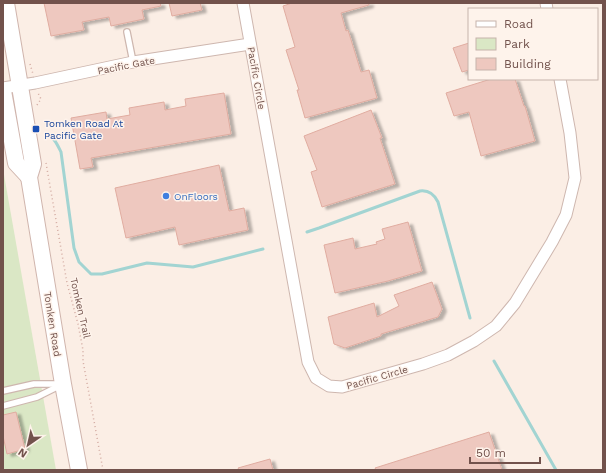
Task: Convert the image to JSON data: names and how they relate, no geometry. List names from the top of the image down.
{
  "streets": {
    "main road": ["Tomken Road"],
    "street": ["Pacific Gate", "Pacific Circle"],
    "path": ["Tomken Trail"]
  },
  "crossings": [
    ["Pacific Gate", "Pacific Circle"],
    ["Pacific Gate", "Tomken Road"]
  ],
  "places": {
    "transit": ["Tomken Road At Pacific Gate"],
    "other": ["OnFloors"]
  },
  "legend": ["Road", "Park", "Building"],
  "scale_bar": "50 m",
  "north": "bottom left"
}
